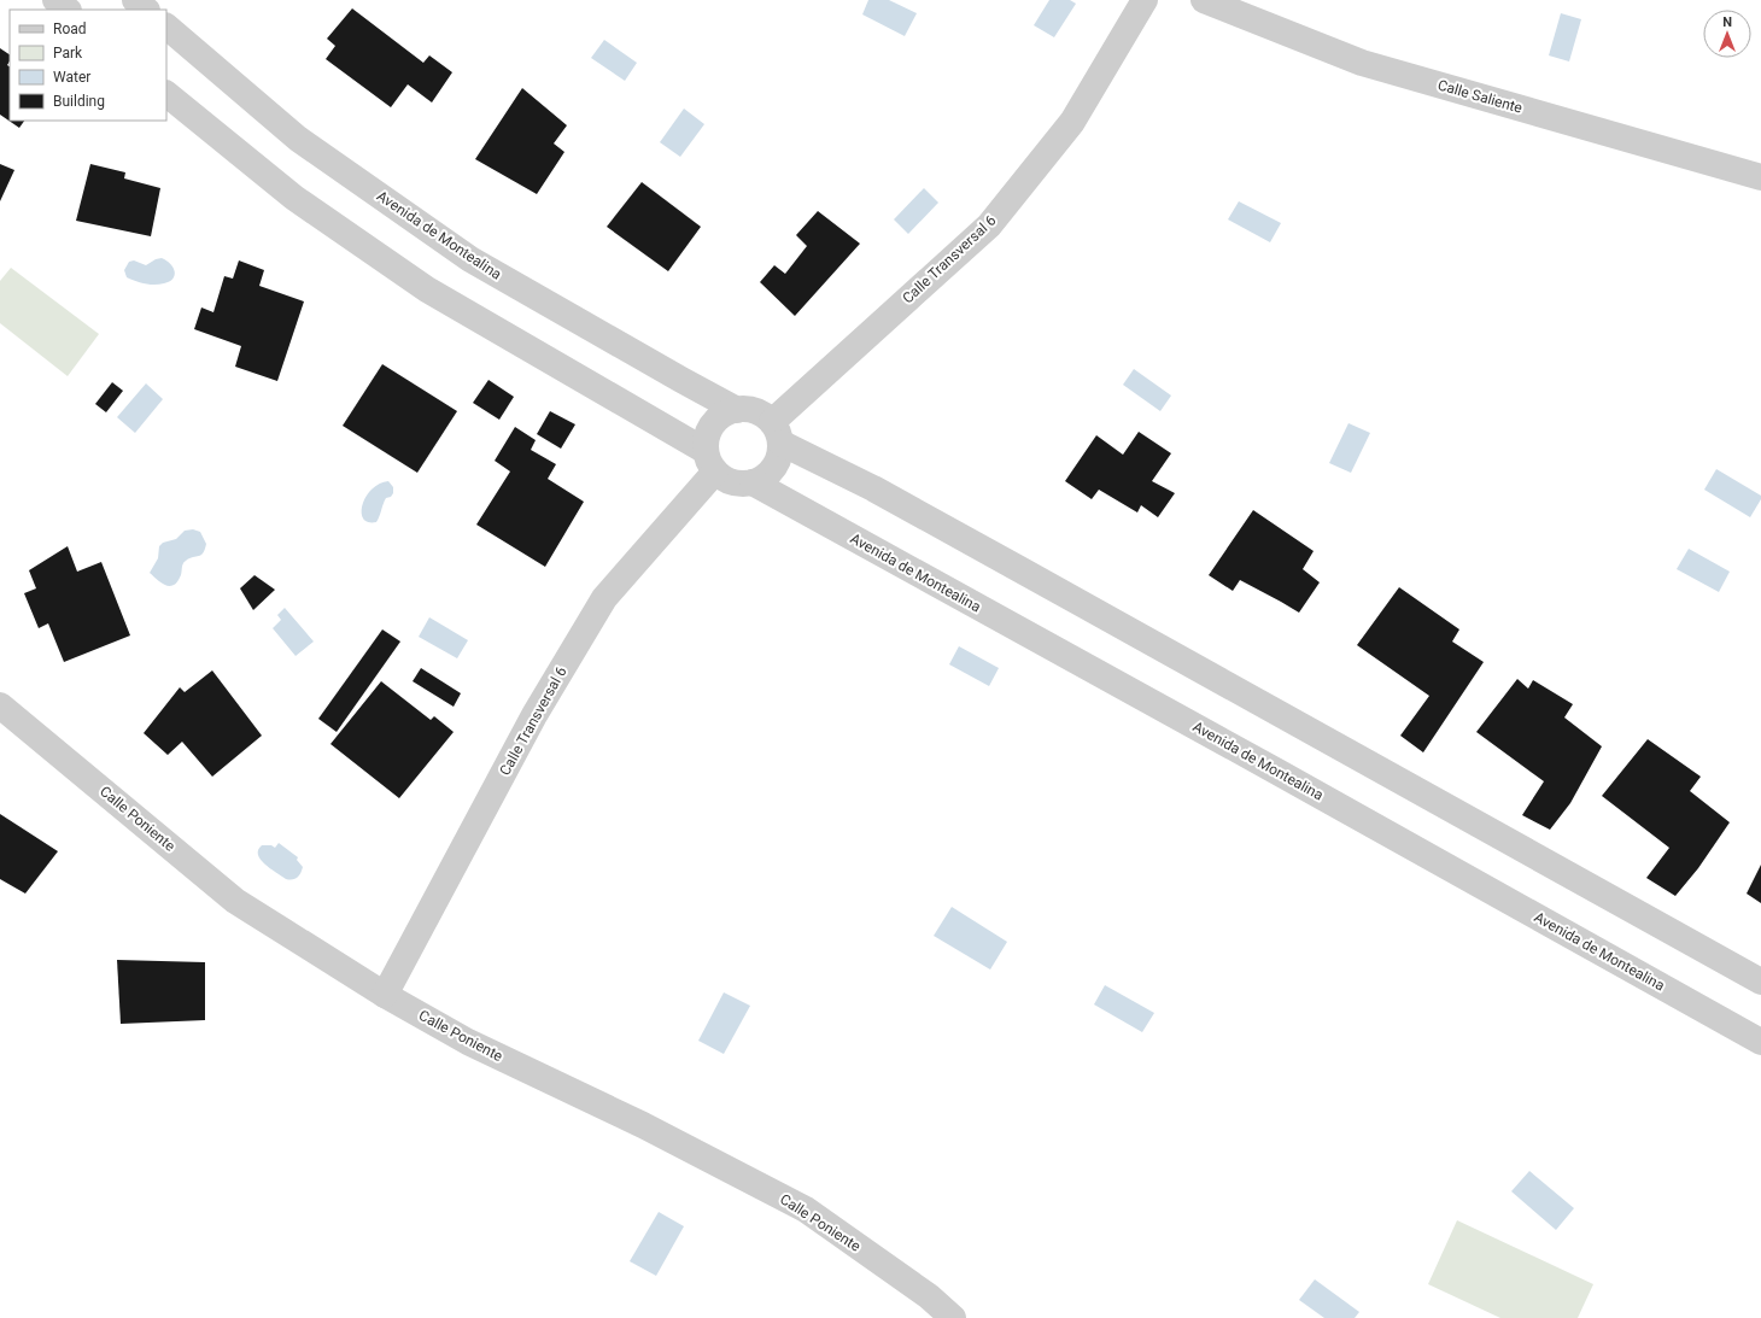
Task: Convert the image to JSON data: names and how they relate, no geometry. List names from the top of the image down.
{
  "streets": {
    "street": [
      "Calle Saliente",
      "Avenida de Montealina",
      "Calle Transversal 6",
      "Calle Poniente"
    ]
  },
  "crossings": [
    ["Avenida de Montealina", "Calle Transversal 6"],
    ["Calle Transversal 6", "Calle Poniente"]
  ],
  "legend": [
    "Road",
    "Park",
    "Water",
    "Building"
  ],
  "north": "top"
}
